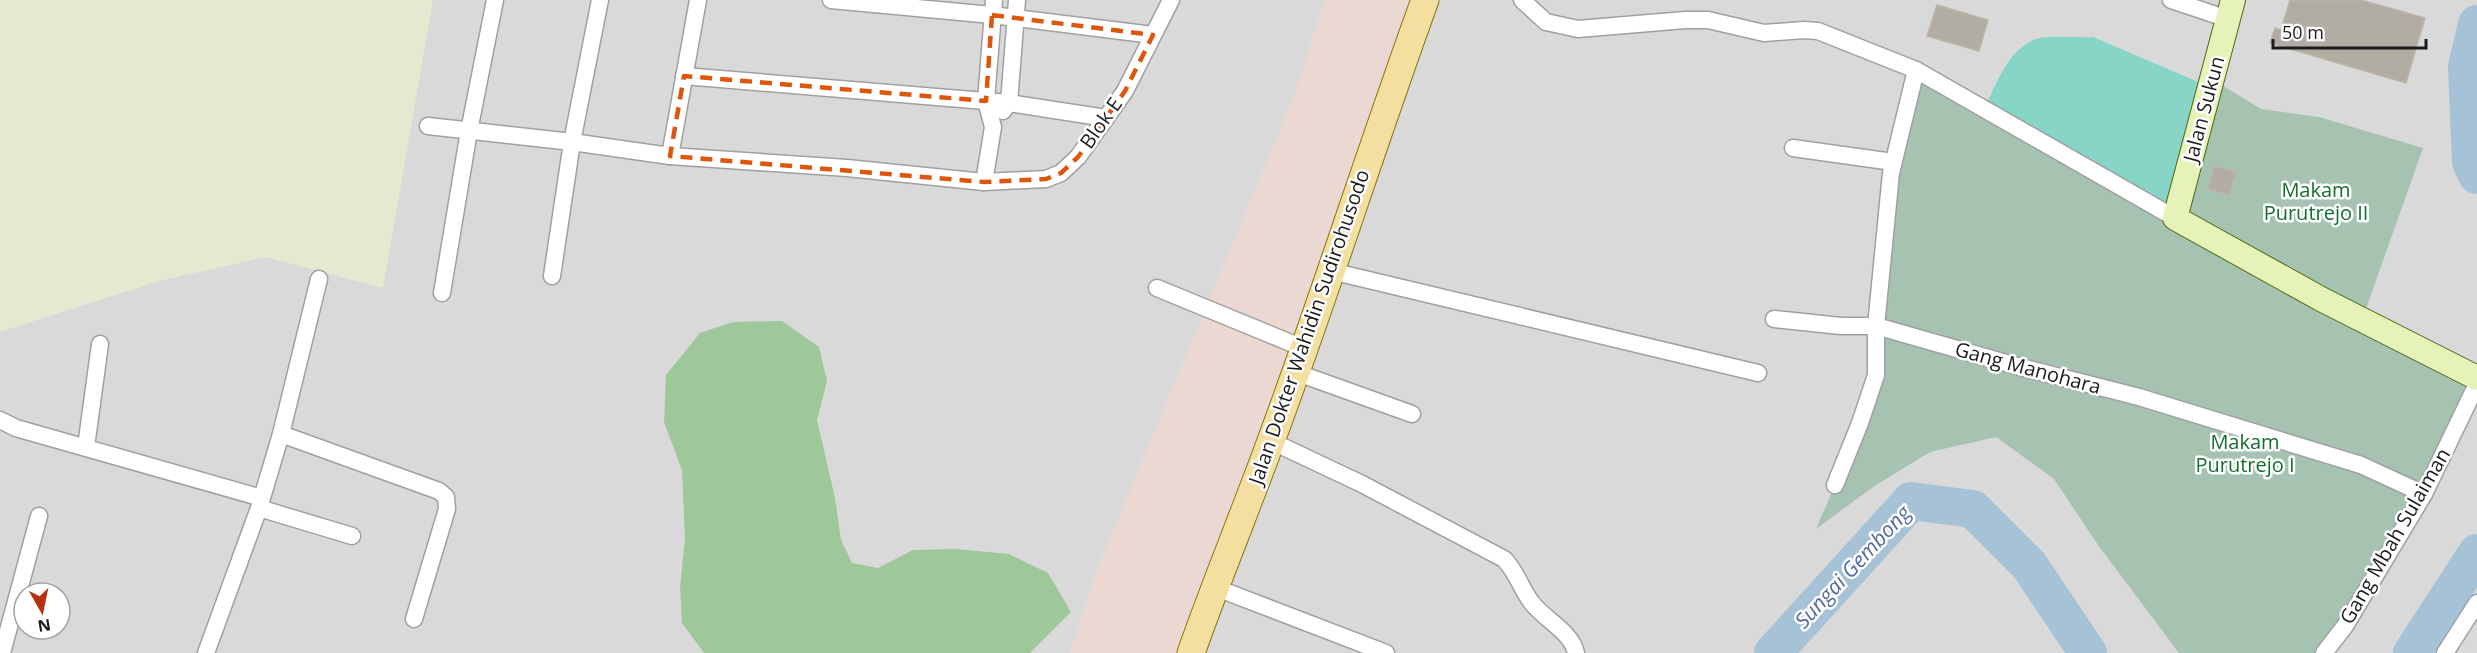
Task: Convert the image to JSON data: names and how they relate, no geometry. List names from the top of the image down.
{
  "streets": {
    "main road": ["Jalan Dokter Wahidin Sudirohusodo"],
    "street": [
      "Jalan Sukun",
      "Blok E",
      "Gang Manohara",
      "Gang Mbah Sulaiman"
    ]
  },
  "crossings": [
    ["Gang Manohara", "Gang Mbah Sulaiman"]
  ],
  "water": ["Sungai Gembong"],
  "parks": ["Makam Purutrejo II", "Makam Purutrejo I"],
  "scale_bar": "50 m",
  "north": "bottom"
}
